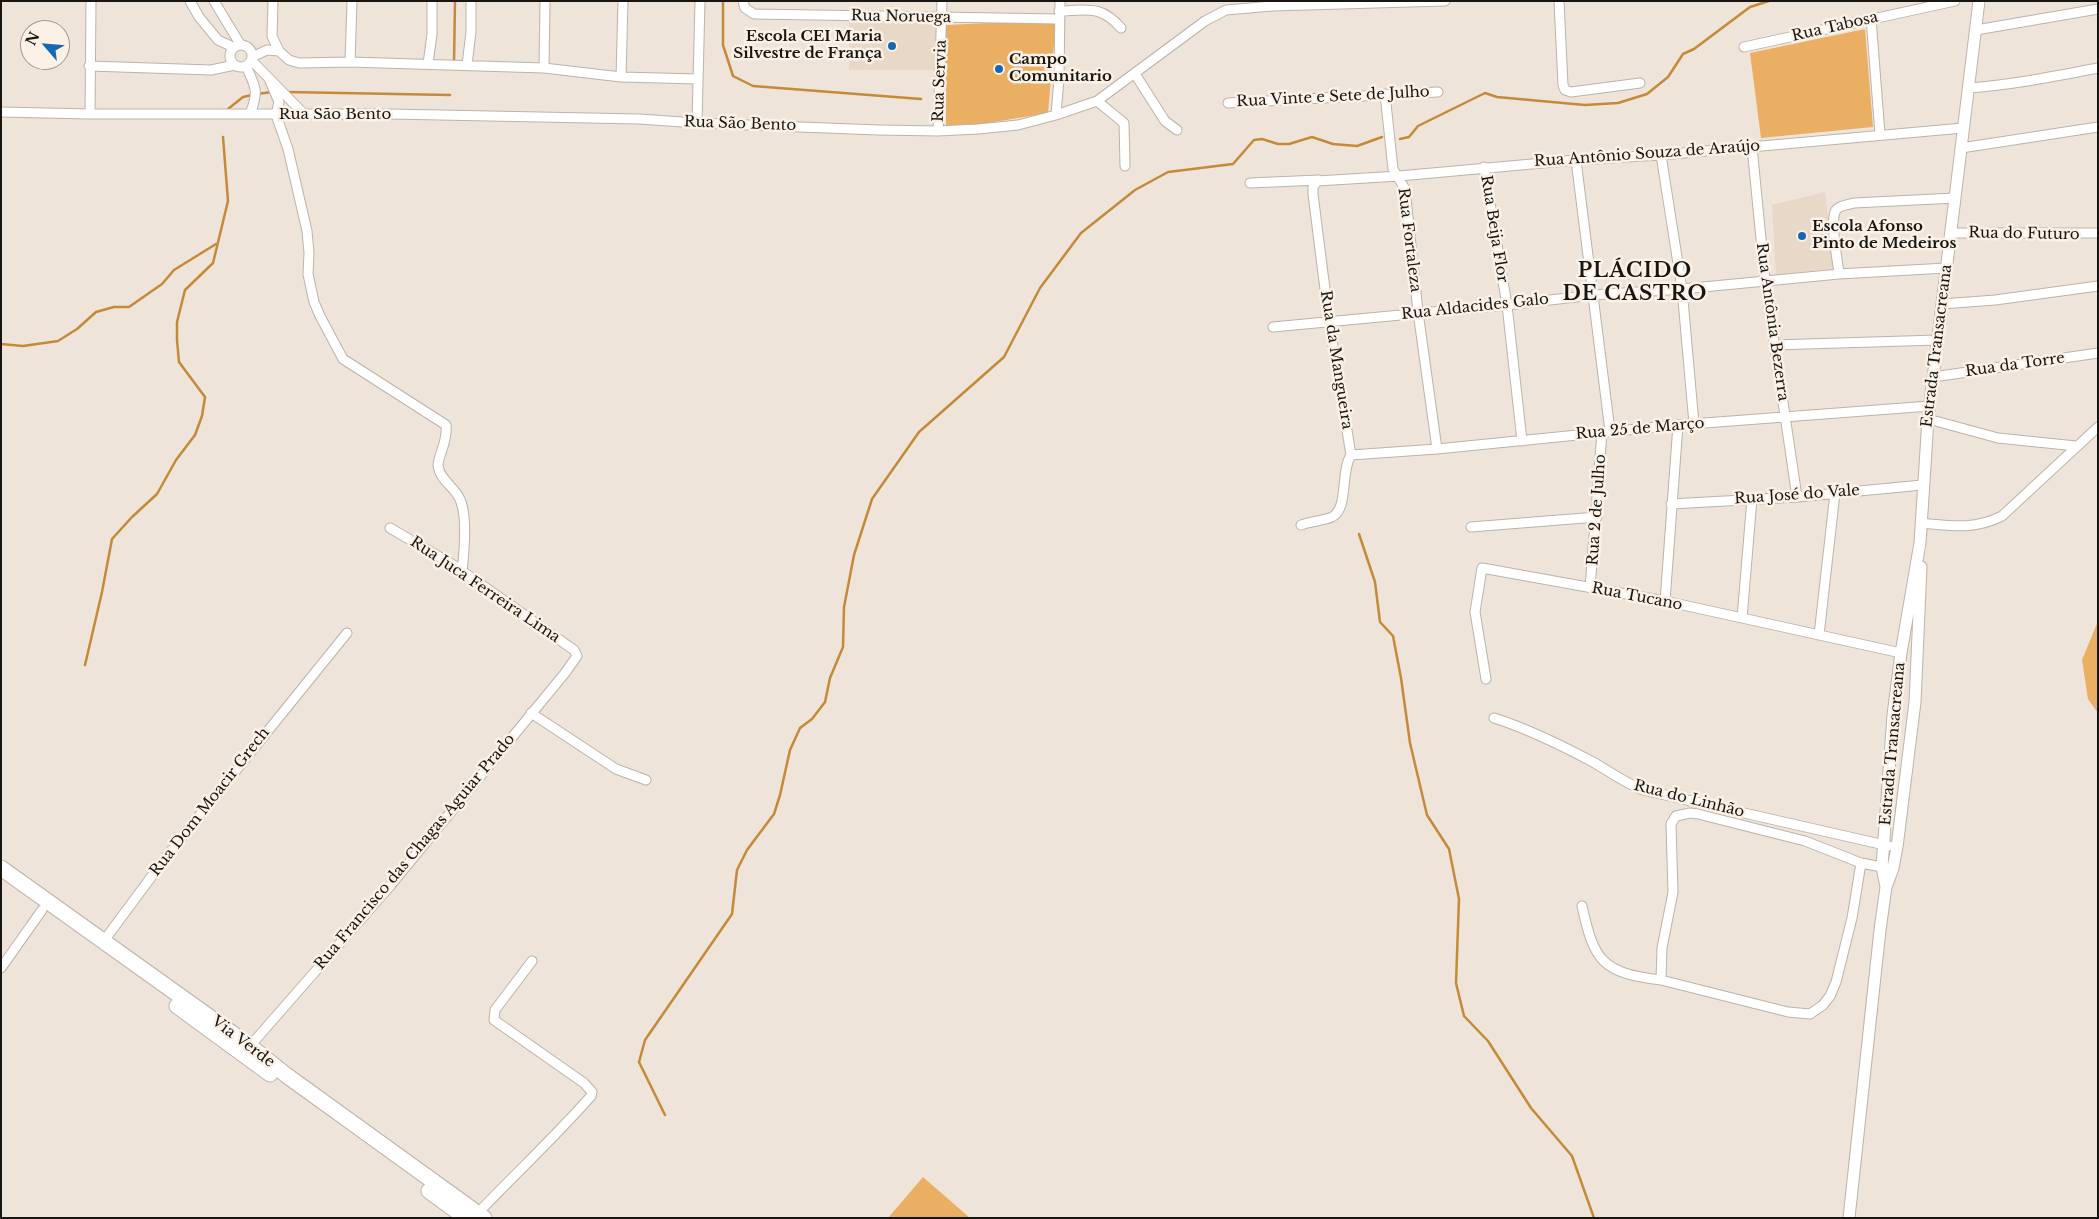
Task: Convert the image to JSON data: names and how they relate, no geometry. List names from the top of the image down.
{
  "streets": {
    "main road": ["Via Verde"],
    "street": [
      "Rua Noruega",
      "Rua Tabosa",
      "Rua Servia",
      "Rua Vinte e Sete de Julho",
      "Rua São Bento",
      "Rua Antônio Souza de Araújo",
      "Rua Beija Flor",
      "Rua do Futuro",
      "Rua Fortaleza",
      "Rua Aldacides Galo",
      "Rua Antônia Bezerra",
      "Estrada Transacreana",
      "Rua da Mangueira",
      "Rua da Torre",
      "Rua 25 de Março",
      "Rua José do Vale",
      "Rua 2 de Julho",
      "Rua Juca Ferreira Lima",
      "Rua Tucano",
      "Rua do Linhão",
      "Rua Dom Moacir Grech",
      "Rua Francisco das Chagas Aguiar Prado"
    ]
  },
  "crossings": [
    ["Rua Noruega", "Rua Servia"],
    ["Rua Servia", "Rua São Bento"],
    ["Rua Vinte e Sete de Julho", "Rua Fortaleza"],
    ["Rua Antônio Souza de Araújo", "Rua Beija Flor"],
    ["Rua Antônio Souza de Araújo", "Rua Fortaleza"],
    ["Rua Antônio Souza de Araújo", "Rua Antônia Bezerra"],
    ["Rua Antônio Souza de Araújo", "Estrada Transacreana"],
    ["Rua Antônio Souza de Araújo", "Rua da Mangueira"],
    ["Rua Antônio Souza de Araújo", "Rua 2 de Julho"],
    ["Rua Beija Flor", "Rua Aldacides Galo"],
    ["Rua Beija Flor", "Rua 25 de Março"],
    ["Rua do Futuro", "Estrada Transacreana"],
    ["Rua Fortaleza", "Rua Aldacides Galo"],
    ["Rua Fortaleza", "Rua 25 de Março"],
    ["Rua Aldacides Galo", "Rua Antônia Bezerra"],
    ["Rua Aldacides Galo", "Estrada Transacreana"],
    ["Rua Aldacides Galo", "Rua da Mangueira"],
    ["Rua Aldacides Galo", "Rua 2 de Julho"],
    ["Rua Antônia Bezerra", "Rua 25 de Março"],
    ["Rua Antônia Bezerra", "Rua José do Vale"],
    ["Estrada Transacreana", "Rua da Torre"],
    ["Estrada Transacreana", "Rua 25 de Março"],
    ["Estrada Transacreana", "Rua José do Vale"],
    ["Estrada Transacreana", "Rua Tucano"],
    ["Estrada Transacreana", "Rua do Linhão"],
    ["Rua da Mangueira", "Rua 25 de Março"],
    ["Rua 25 de Março", "Rua 2 de Julho"],
    ["Rua 2 de Julho", "Rua Tucano"],
    ["Rua Juca Ferreira Lima", "Rua Francisco das Chagas Aguiar Prado"],
    ["Rua Dom Moacir Grech", "Via Verde"],
    ["Rua Francisco das Chagas Aguiar Prado", "Via Verde"]
  ],
  "districts": ["PLÁCIDO DE CASTRO"],
  "places": ["Escola CEI Maria Silvestre de França", "Campo Comunitario", "Escola Afonso Pinto de Medeiros"],
  "north": "top left"
}
